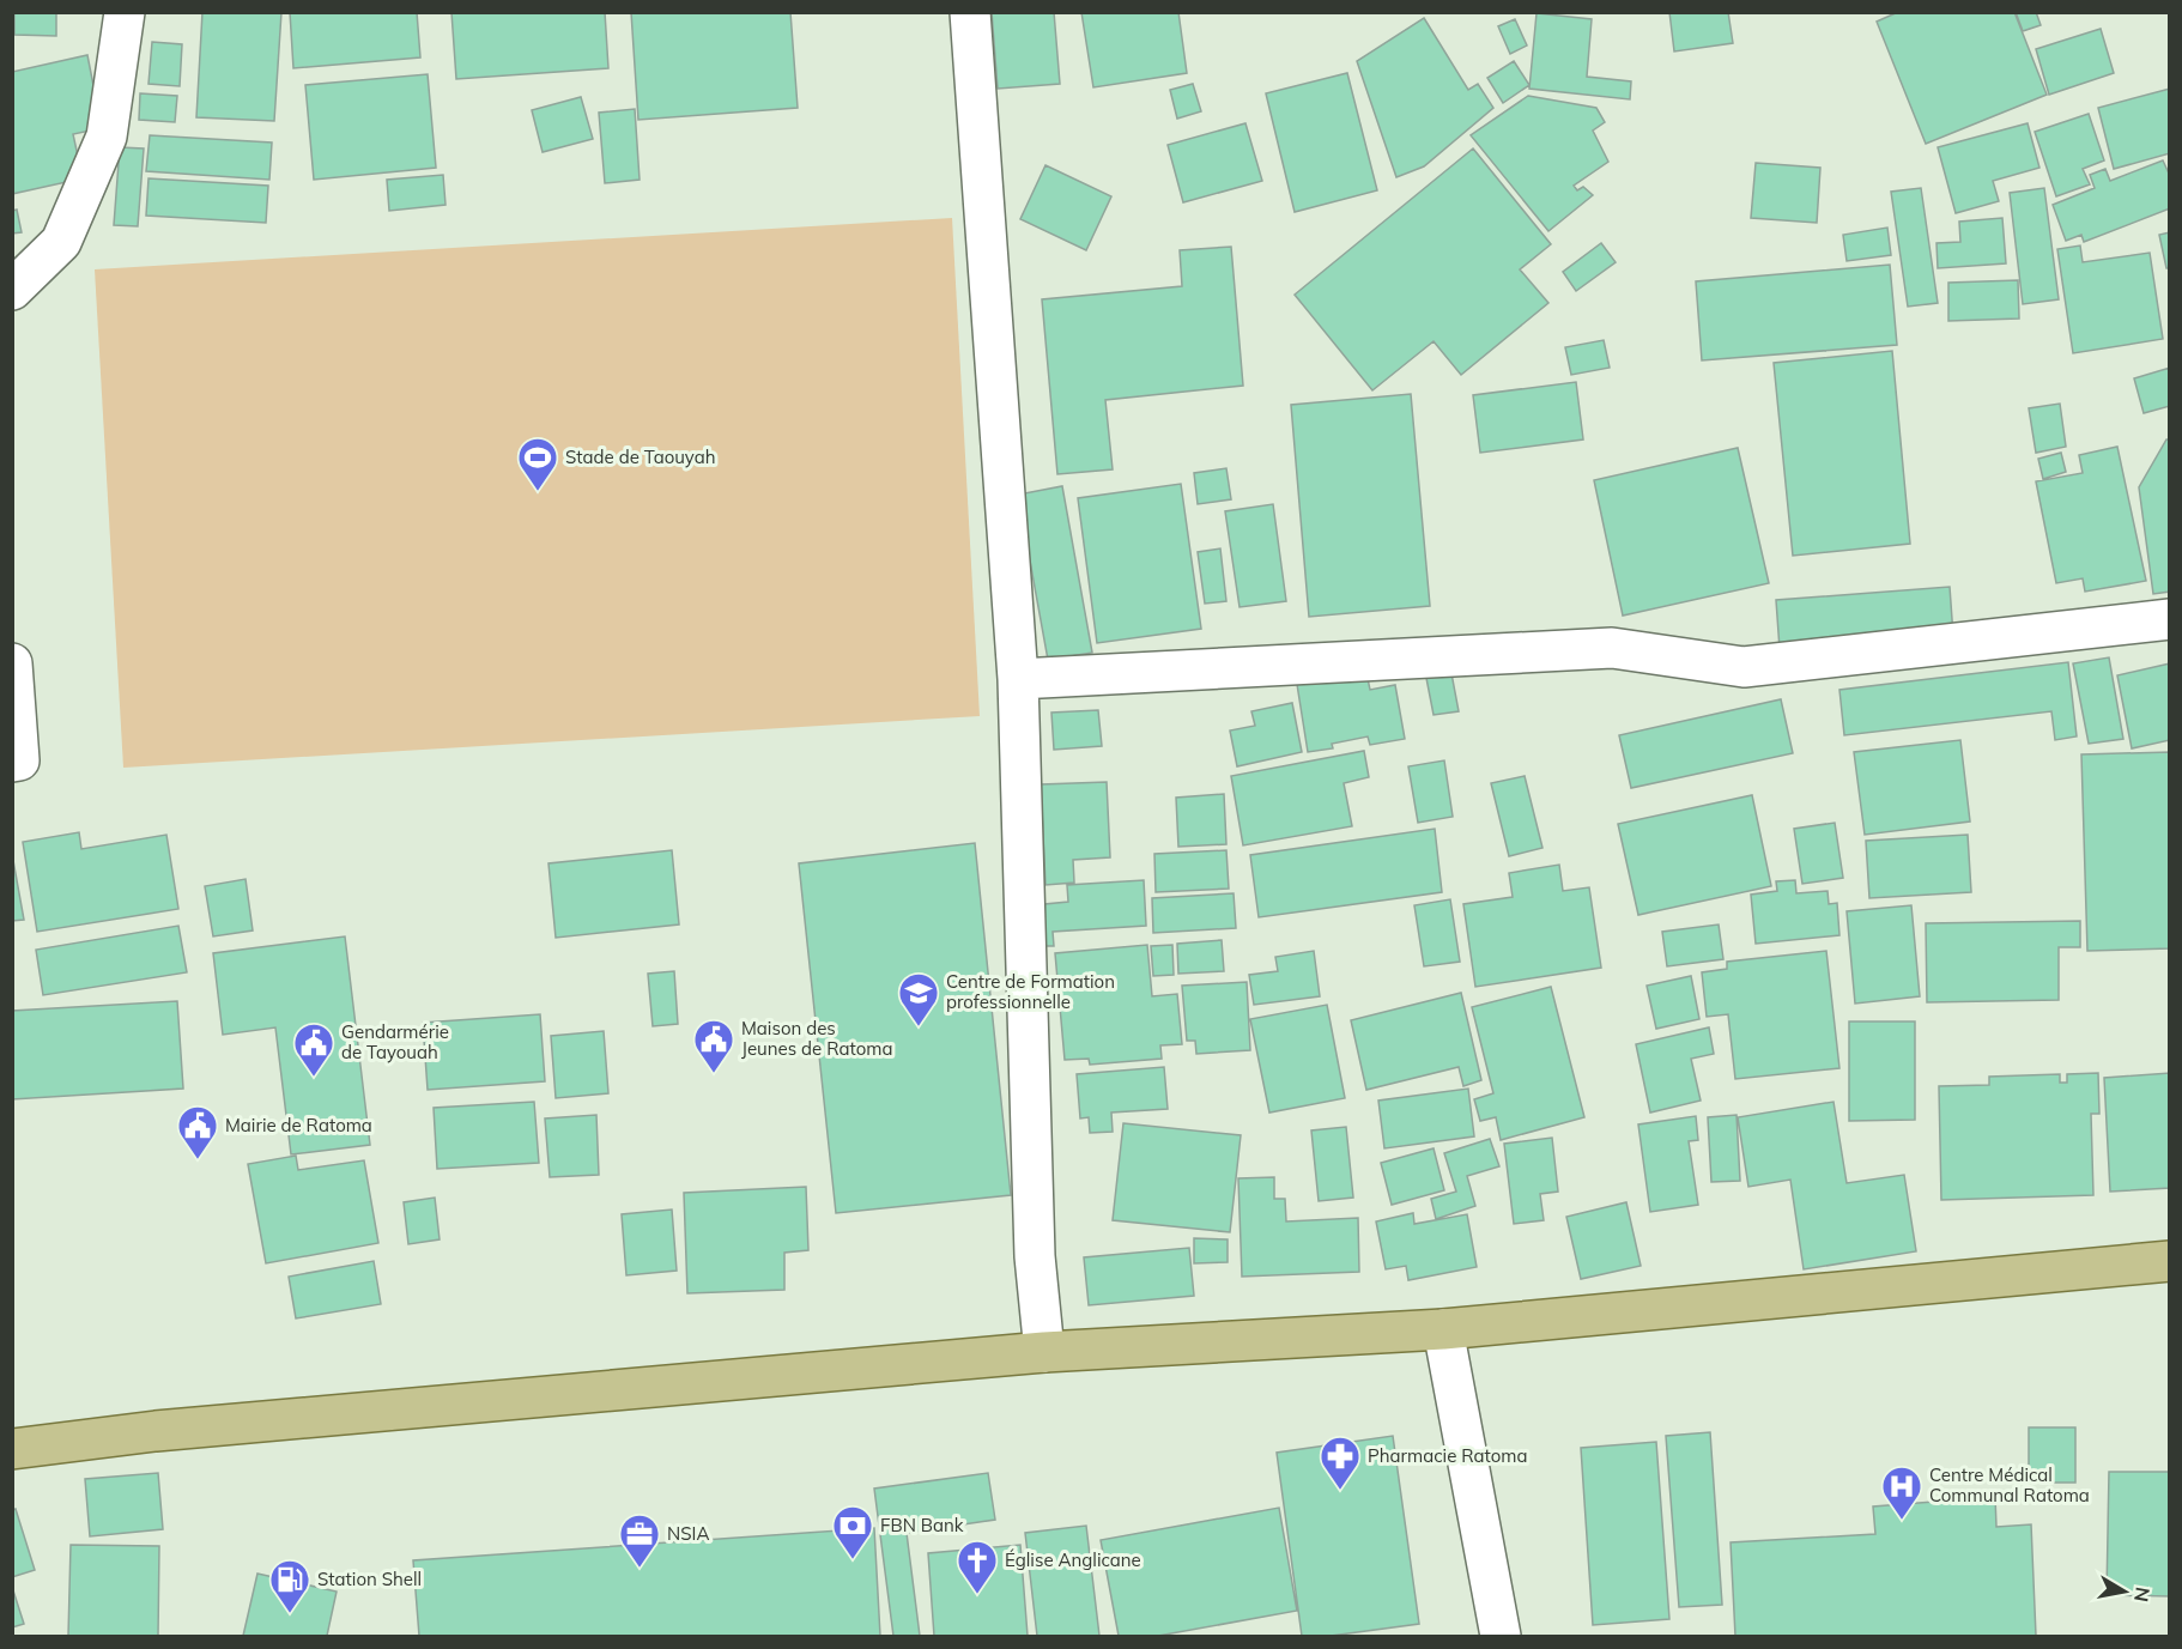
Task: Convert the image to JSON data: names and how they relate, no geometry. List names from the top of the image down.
{
  "places": {
    "sports": ["Stade de Taouyah"],
    "school or university": ["Centre de Formation professionnelle"],
    "public building": ["Maison des Jeunes de Ratoma", "Gendarmérie de Tayouah", "Mairie de Ratoma"],
    "pharmacy": ["Pharmacie Ratoma"],
    "hospital": ["Centre Médical Communal Ratoma"],
    "bank": ["FBN Bank"],
    "office": ["NSIA"],
    "church": ["Église Anglicane"],
    "fuel station": ["Station Shell"]
  },
  "north": "right"
}
